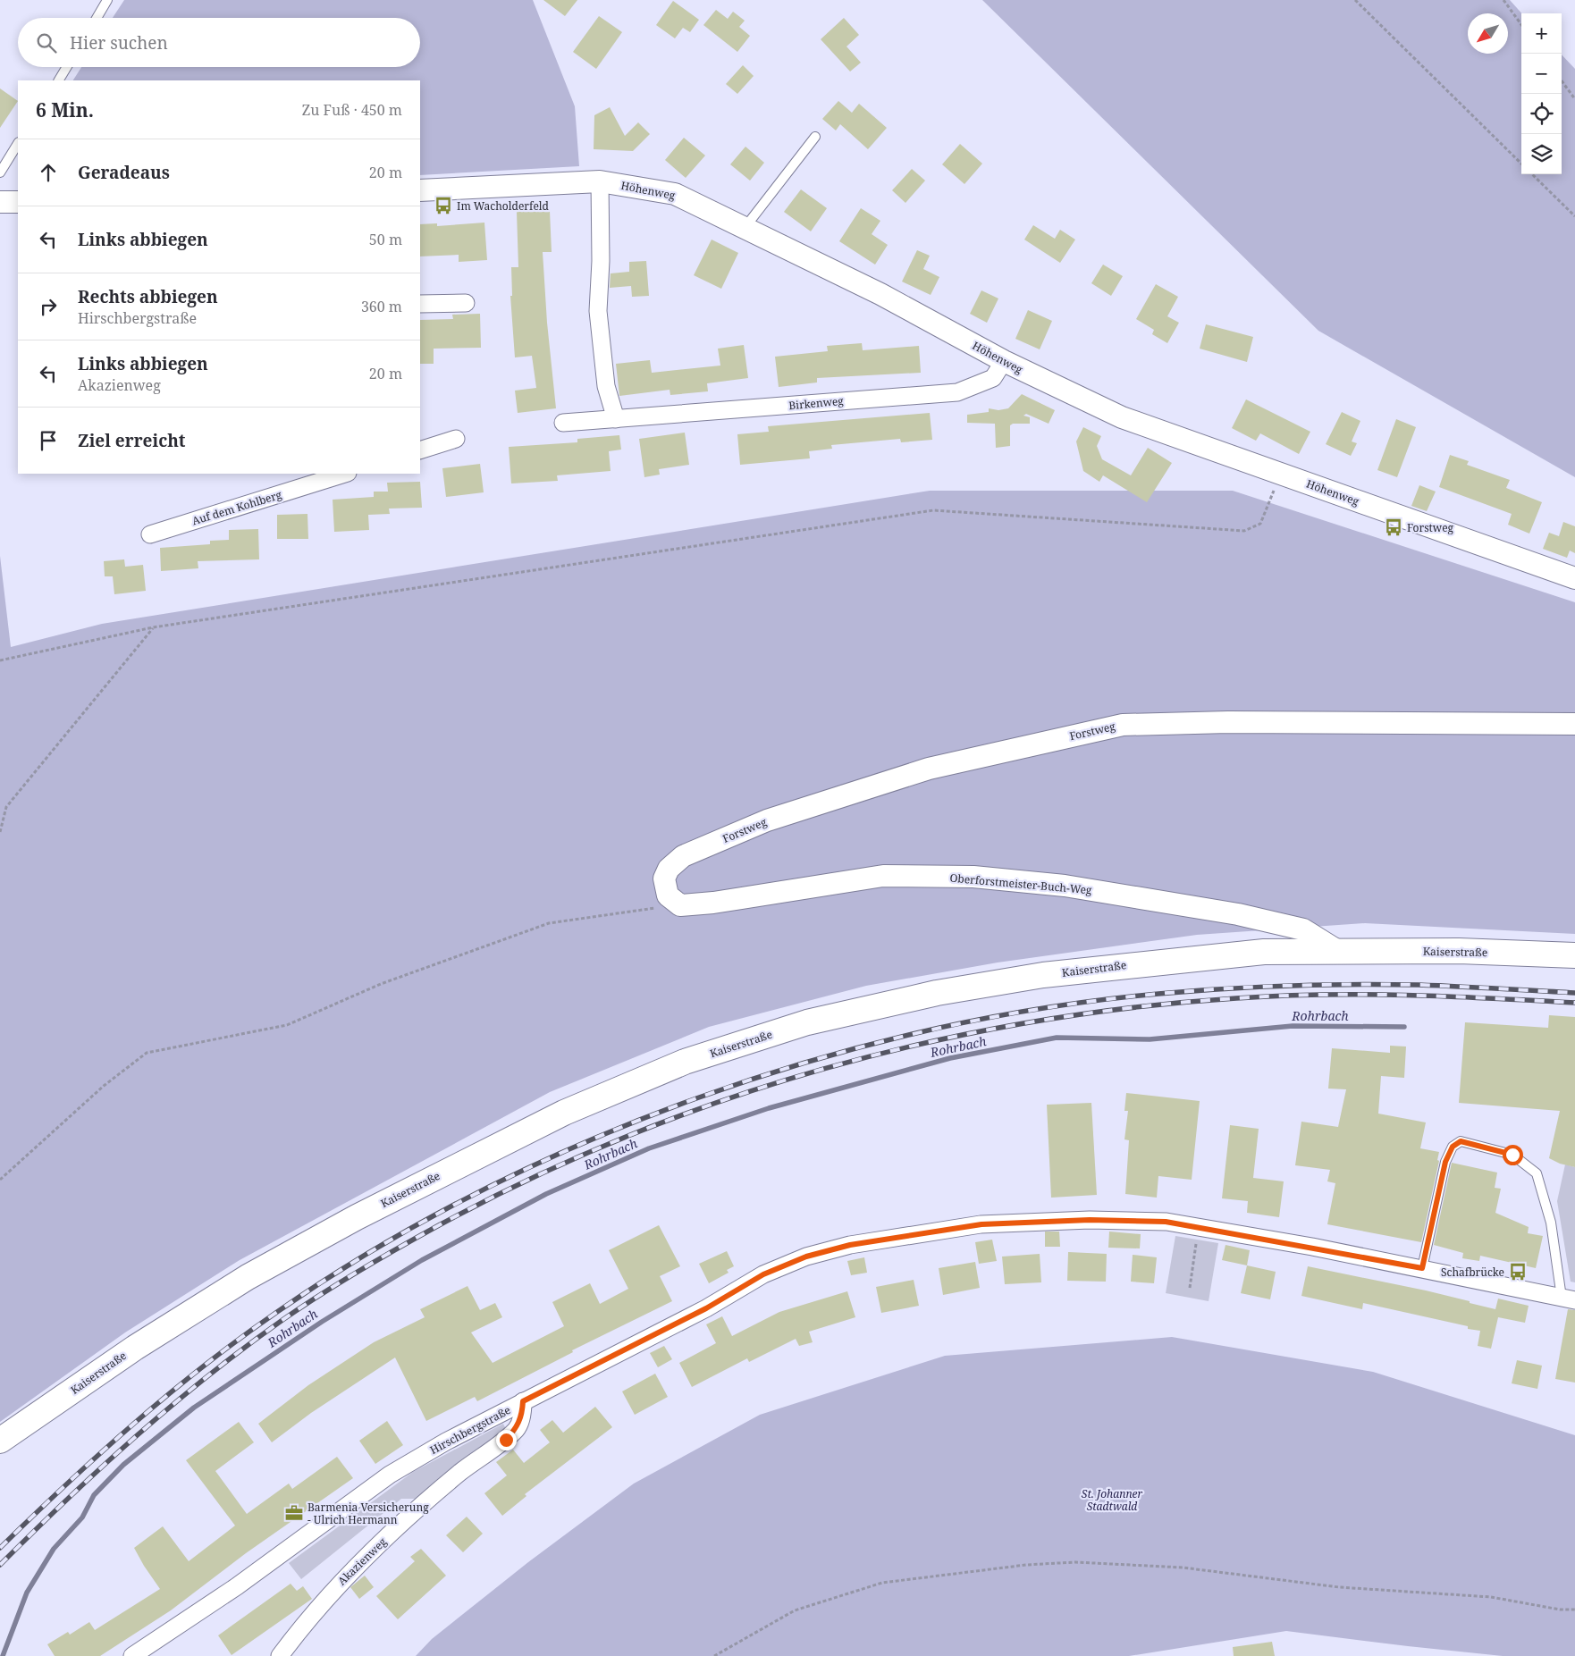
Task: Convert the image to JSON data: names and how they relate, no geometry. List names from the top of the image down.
{
  "streets": {
    "main road": ["Kaiserstraße"],
    "street": [
      "Höhenweg",
      "Birkenweg",
      "Auf dem Kohlberg",
      "Forstweg",
      "Oberforstmeister-Buch-Weg",
      "Hirschbergstraße",
      "Akazienweg"
    ]
  },
  "crossings": [
    ["Höhenweg", "Birkenweg"],
    ["Forstweg", "Oberforstmeister-Buch-Weg"],
    ["Oberforstmeister-Buch-Weg", "Kaiserstraße"],
    ["Hirschbergstraße", "Akazienweg"]
  ],
  "water": ["Rohrbach"],
  "parks": ["St. Johanner Stadtwald"],
  "places": {
    "bus stop": ["Im Wacholderfeld", "Forstweg", "Schafbrücke"],
    "office": ["Barmenia Versicherung - Ulrich Hermann"]
  },
  "north": "bottom left",
  "page": {
    "map_buttons": ["+", "−"],
    "search": "Hier suchen",
    "heading": ["6 Min.", "Zu Fuß · 450 m"],
    "list": [
      ["Geradeaus", "20 m"],
      ["Links abbiegen", "50 m"],
      ["Rechts abbiegen", "Hirschbergstraße", "360 m"],
      ["Links abbiegen", "Akazienweg", "20 m"],
      "Ziel erreicht"
    ]
  }
}
